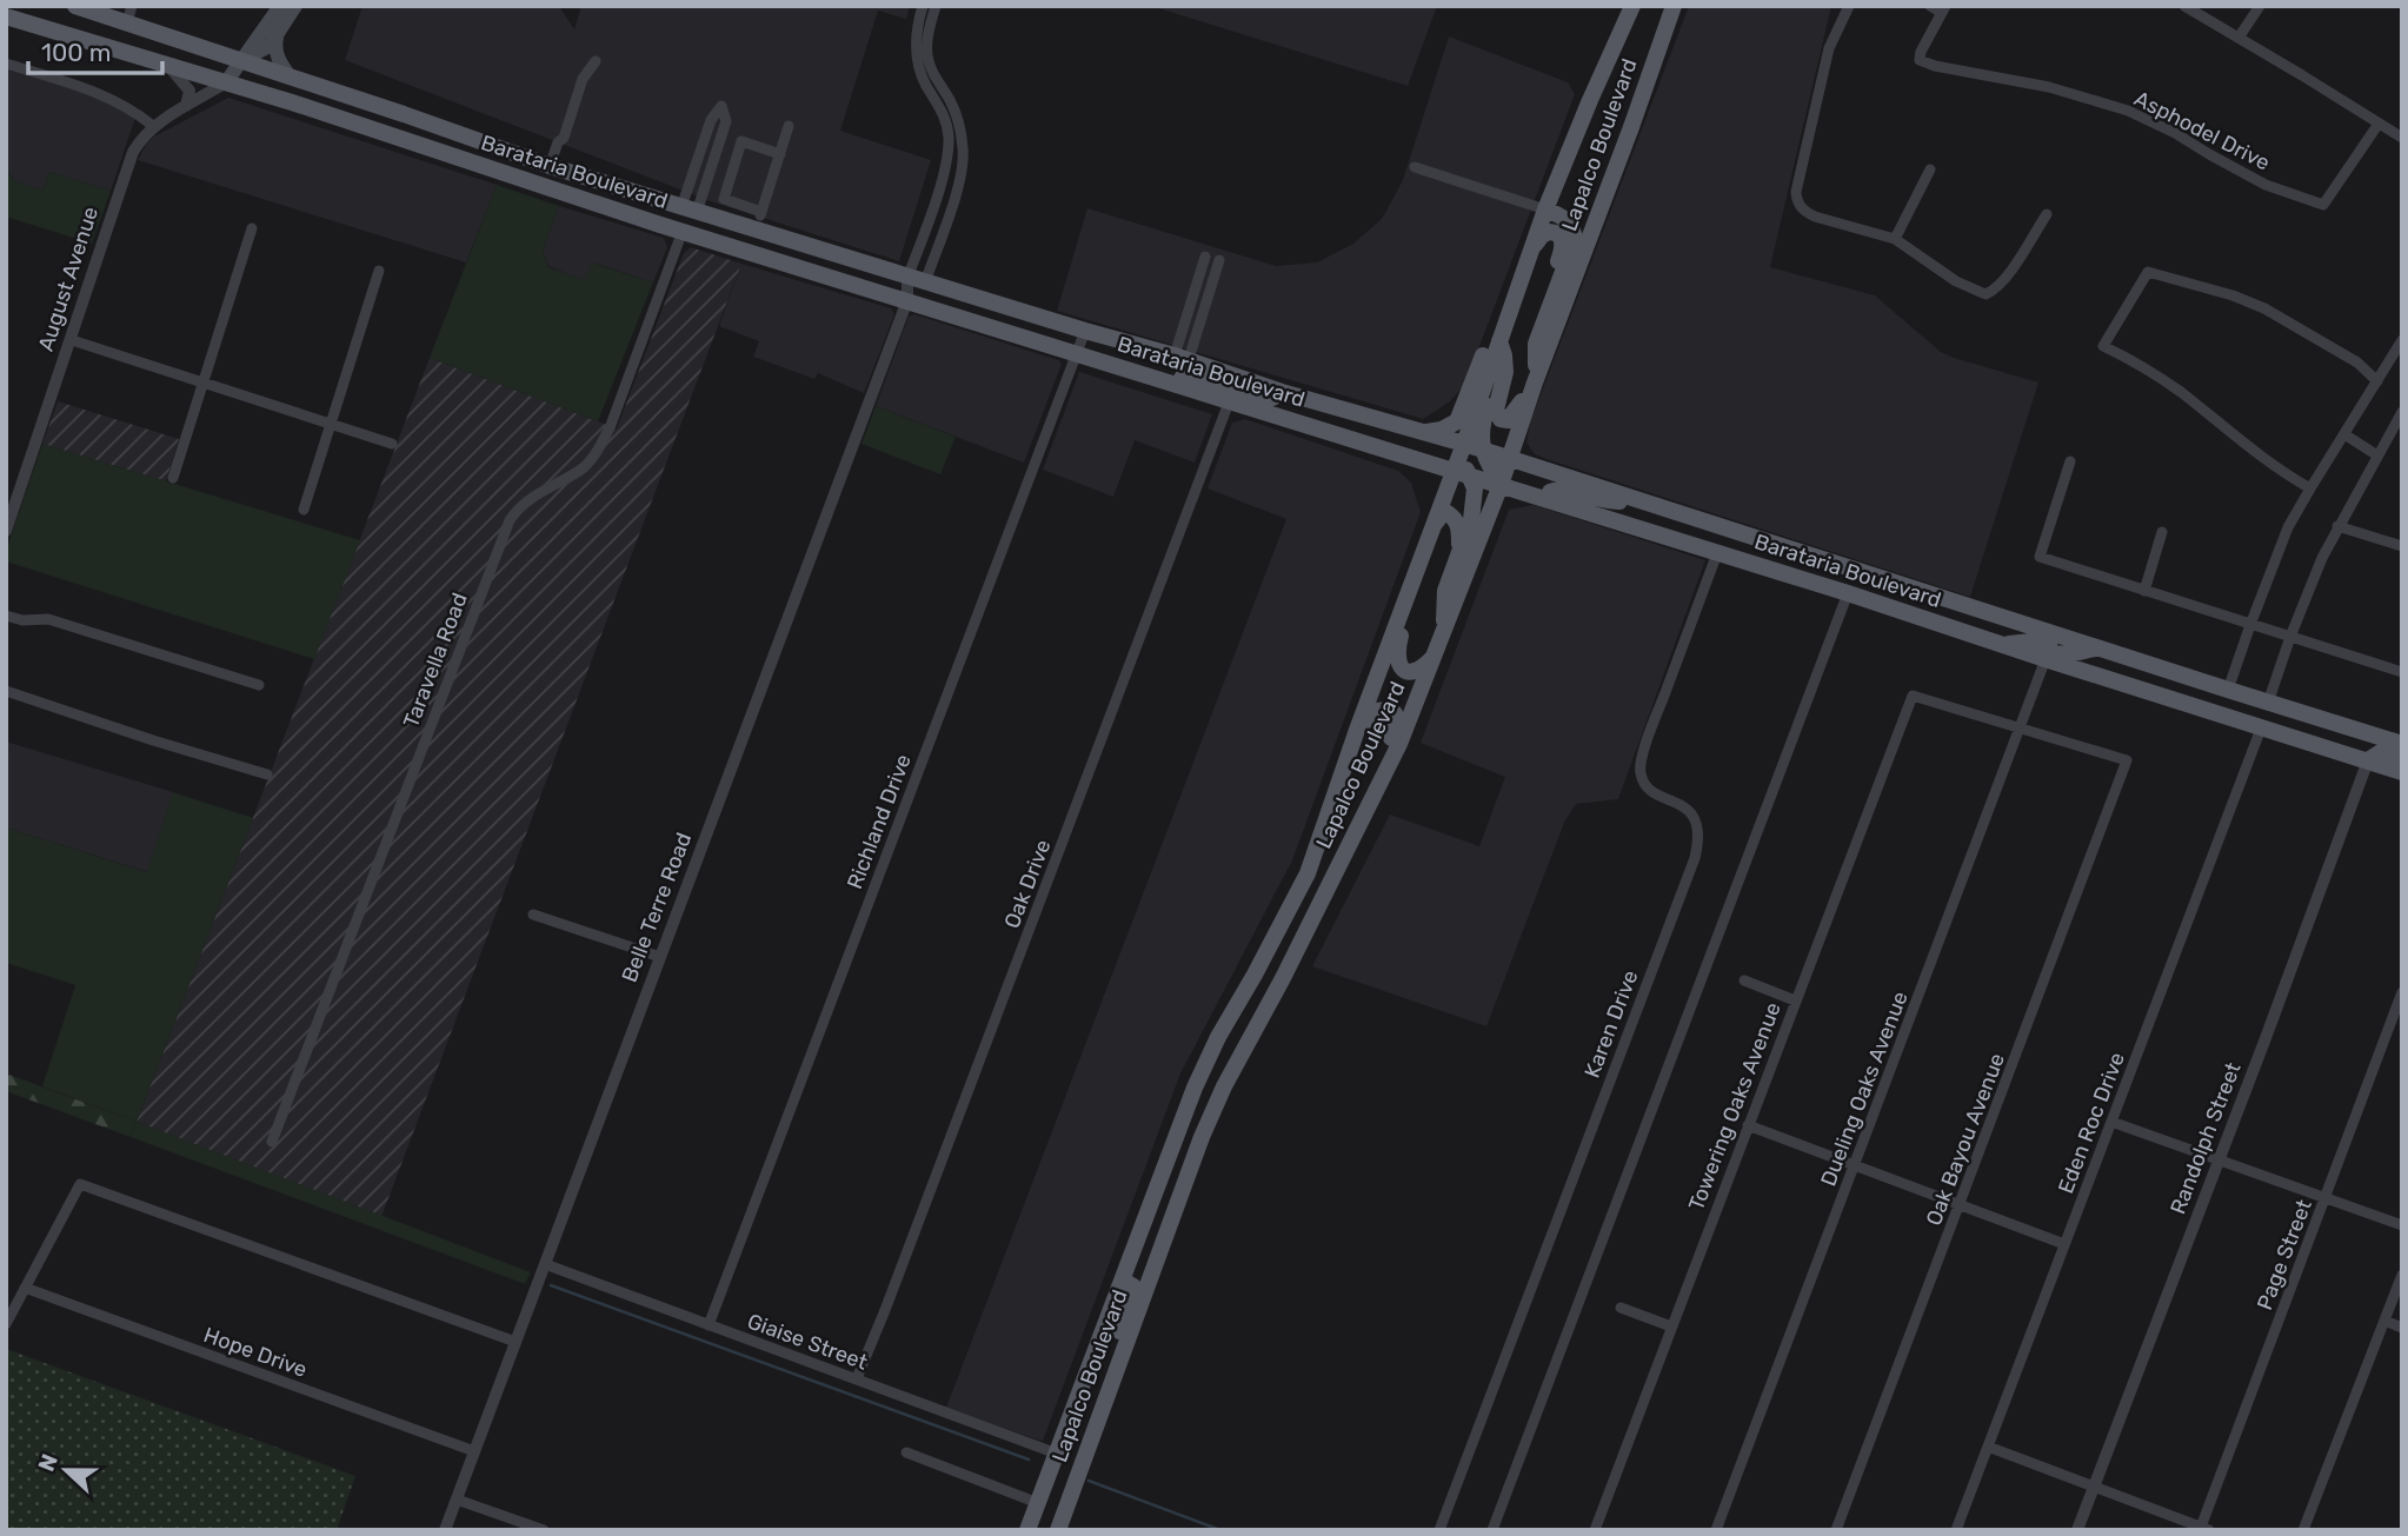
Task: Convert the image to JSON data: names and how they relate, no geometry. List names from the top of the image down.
{
  "streets": {
    "main road": ["Lapalco Boulevard", "Barataria Boulevard"],
    "street": [
      "Asphodel Drive",
      "August Avenue",
      "Taravella Road",
      "Richland Drive",
      "Oak Drive",
      "Belle Terre Road",
      "Karen Drive",
      "Dueling Oaks Avenue",
      "Towering Oaks Avenue",
      "Eden Roc Drive",
      "Randolph Street",
      "Oak Bayou Avenue",
      "Page Street",
      "Giaise Street",
      "Hope Drive"
    ]
  },
  "crossings": [
    ["Lapalco Boulevard", "Barataria Boulevard"],
    ["Lapalco Boulevard", "Giaise Street"],
    ["Barataria Boulevard", "August Avenue"],
    ["Barataria Boulevard", "Taravella Road"],
    ["Barataria Boulevard", "Richland Drive"],
    ["Barataria Boulevard", "Oak Drive"],
    ["Barataria Boulevard", "Belle Terre Road"],
    ["Barataria Boulevard", "Karen Drive"],
    ["Barataria Boulevard", "Dueling Oaks Avenue"],
    ["Barataria Boulevard", "Eden Roc Drive"],
    ["Barataria Boulevard", "Randolph Street"],
    ["Richland Drive", "Giaise Street"],
    ["Oak Drive", "Giaise Street"],
    ["Belle Terre Road", "Giaise Street"],
    ["Belle Terre Road", "Hope Drive"],
    ["Dueling Oaks Avenue", "Towering Oaks Avenue"],
    ["Dueling Oaks Avenue", "Oak Bayou Avenue"],
    ["Towering Oaks Avenue", "Oak Bayou Avenue"]
  ],
  "scale_bar": "100 m",
  "north": "left"
}
